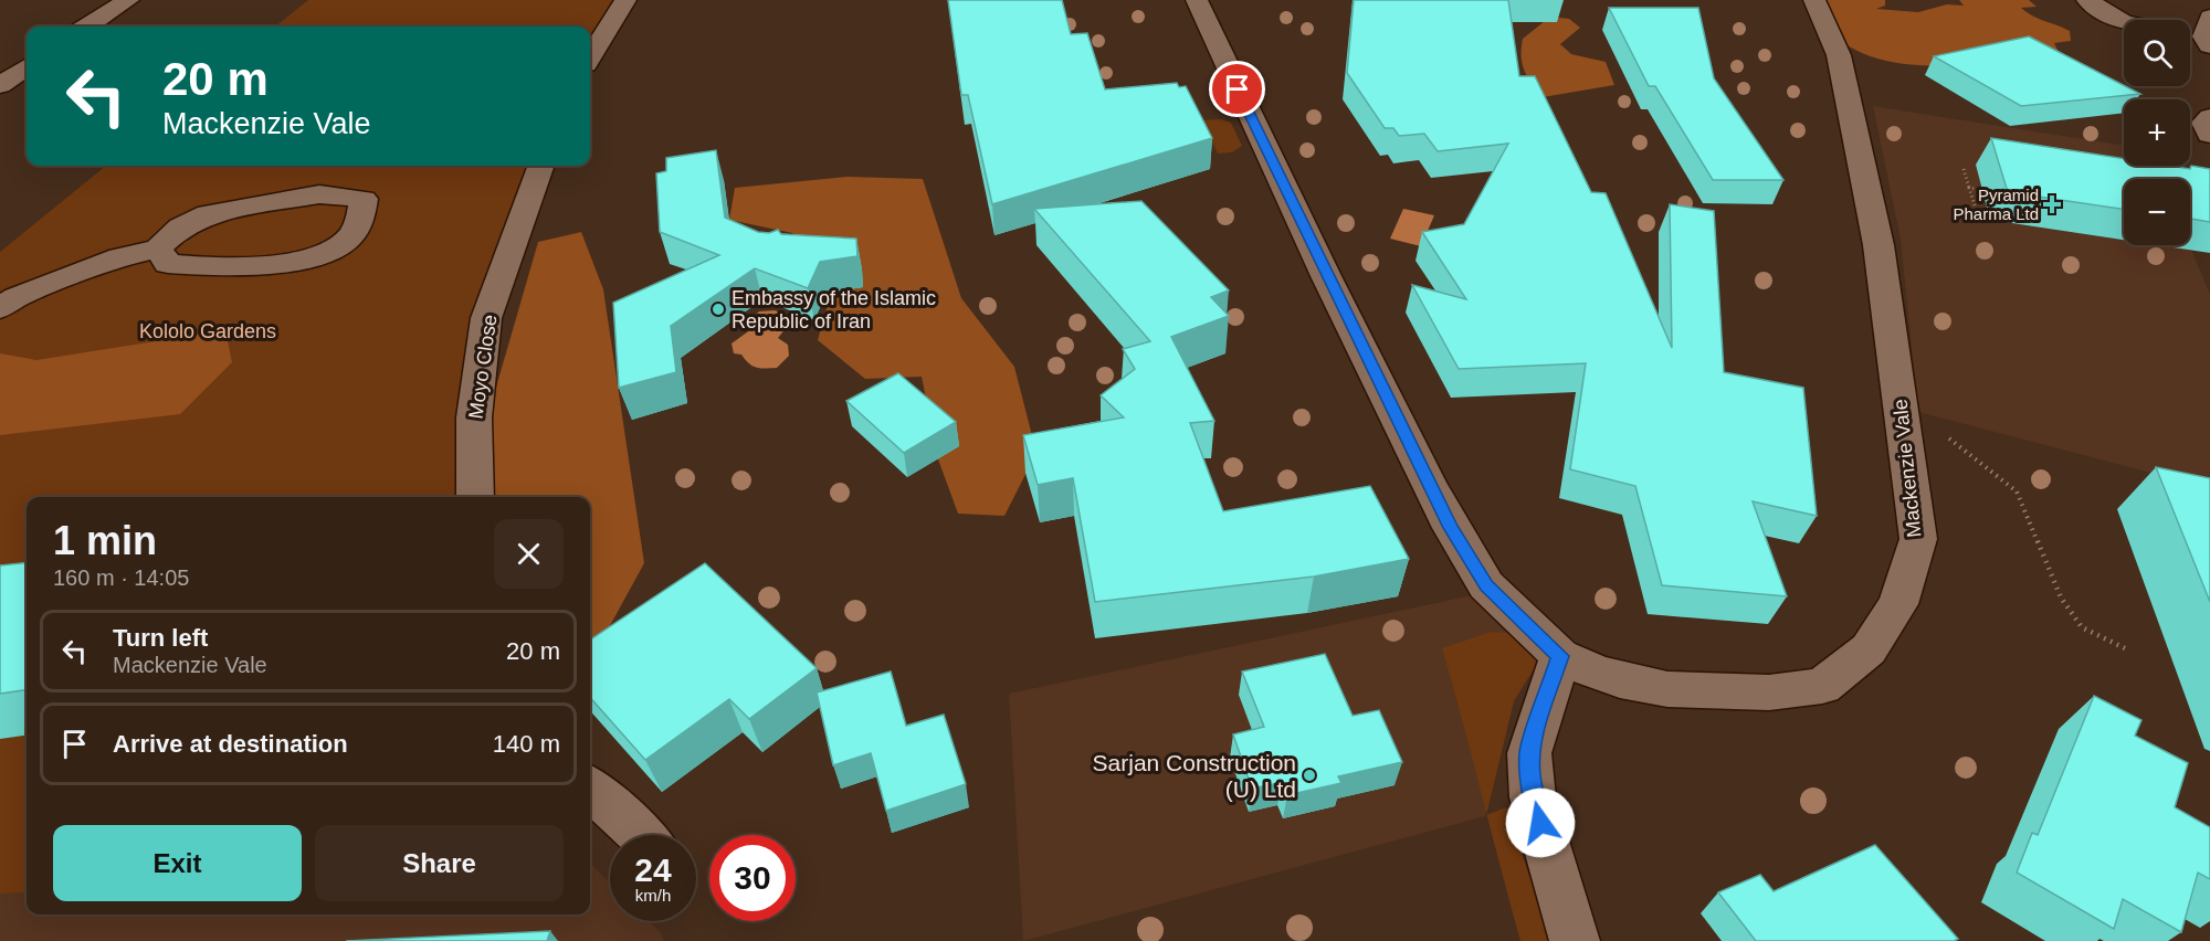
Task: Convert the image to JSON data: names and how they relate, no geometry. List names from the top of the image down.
{
  "streets": {
    "street": ["Moyo Close", "Mackenzie Vale"]
  },
  "parks": ["Kololo Gardens"],
  "places": {
    "health": ["Pyramid Pharma Ltd"],
    "other": ["Embassy of the Islamic Republic of Iran", "Sarjan Construction (U) Ltd"]
  },
  "page": {
    "map_buttons": ["+", "−"],
    "turn": ["20 m", "Mackenzie Vale"],
    "heading": ["1 min", "160 m · 14:05"],
    "list": [
      {
        "name": "Turn left",
        "note": "Mackenzie Vale",
        "value": "20 m"
      },
      {
        "name": "Arrive at destination",
        "value": "140 m"
      }
    ],
    "buttons": ["Exit", "Share"],
    "speed": "24 km/h",
    "limit": "30"
  }
}
